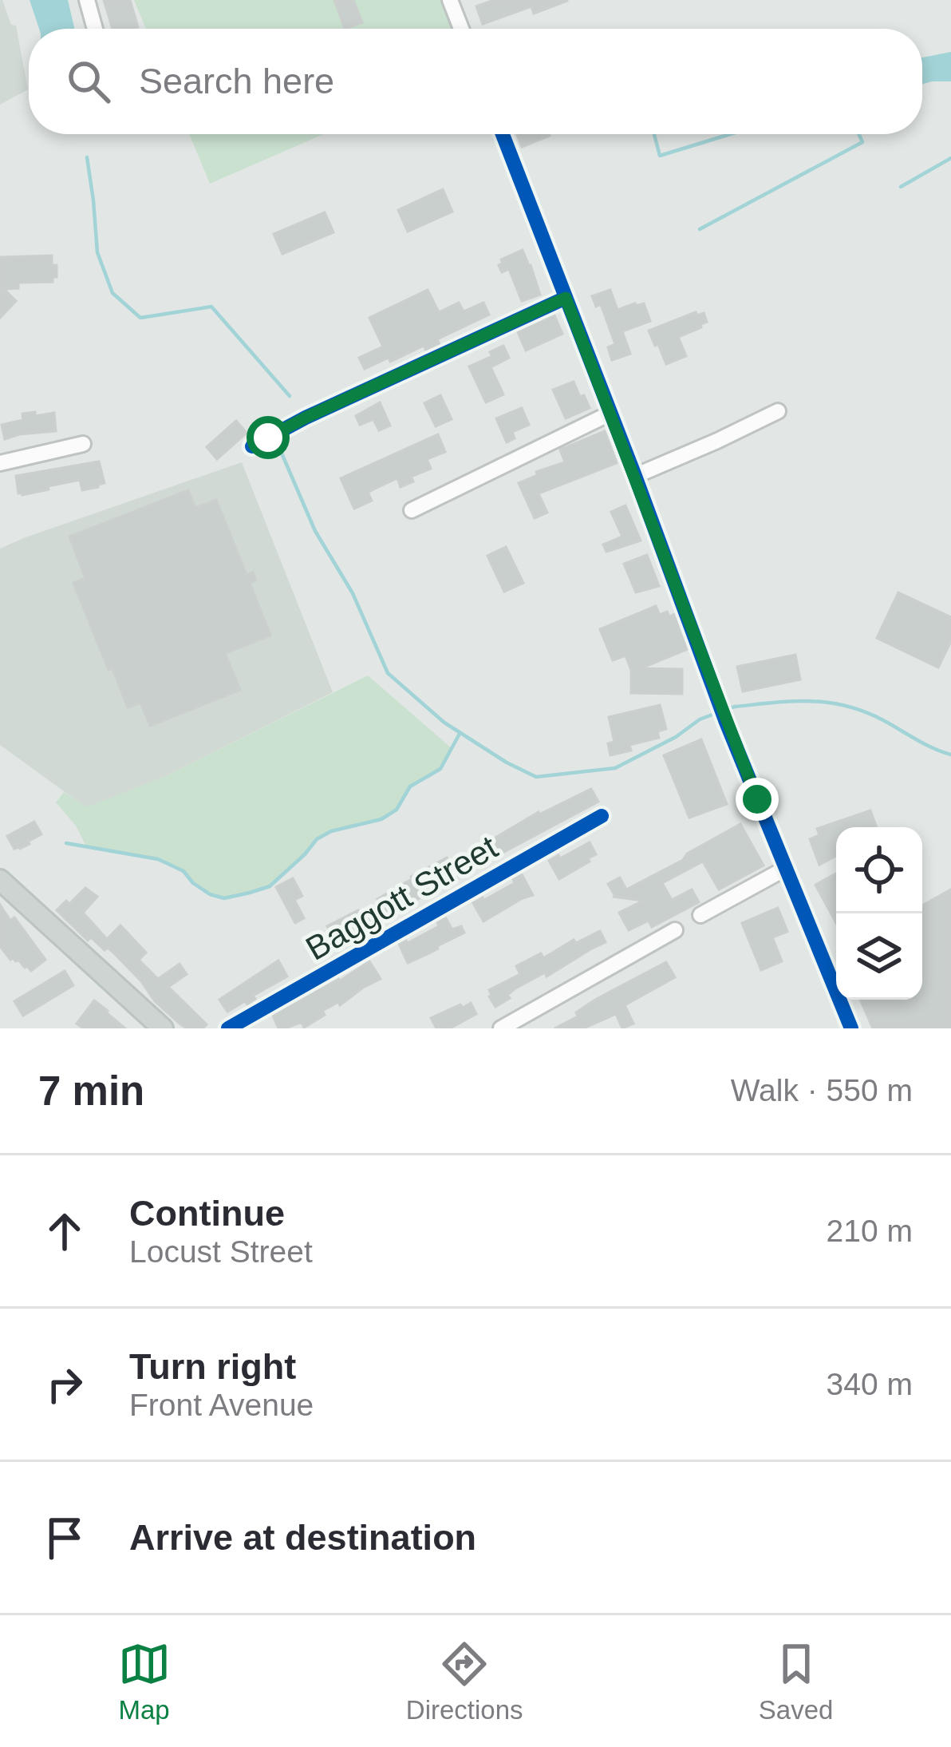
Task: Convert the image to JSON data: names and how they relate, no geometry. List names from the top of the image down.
{
  "streets": {
    "street": ["Baggott Street"]
  },
  "page": {
    "search": "Search here",
    "heading": ["7 min", "Walk · 550 m"],
    "list": [
      ["Continue", "Locust Street", "210 m"],
      ["Turn right", "Front Avenue", "340 m"],
      "Arrive at destination"
    ],
    "nav": ["Map", "Directions", "Saved"]
  }
}
